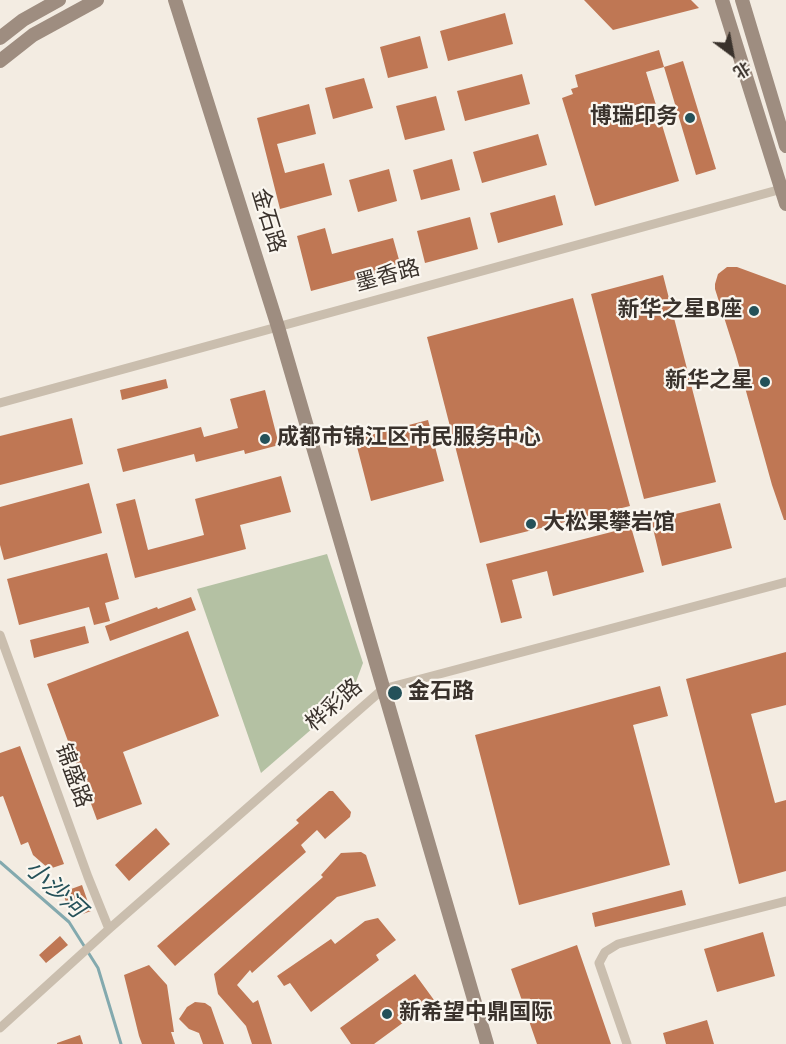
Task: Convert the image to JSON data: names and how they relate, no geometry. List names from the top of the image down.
{
  "streets": {
    "street": [
      "金石路",
      "墨香路",
      "桦彩路",
      "锦盛路"
    ]
  },
  "crossings": [
    ["金石路", "墨香路"],
    ["金石路", "桦彩路"],
    ["桦彩路", "锦盛路"]
  ],
  "water": ["小沙河"],
  "places": [
    "博瑞印务",
    "新华之星B座",
    "新华之星",
    "成都市锦江区市民服务中心",
    "大松果攀岩馆",
    "金石路",
    "新希望中鼎国际"
  ],
  "north": "bottom right"
}
